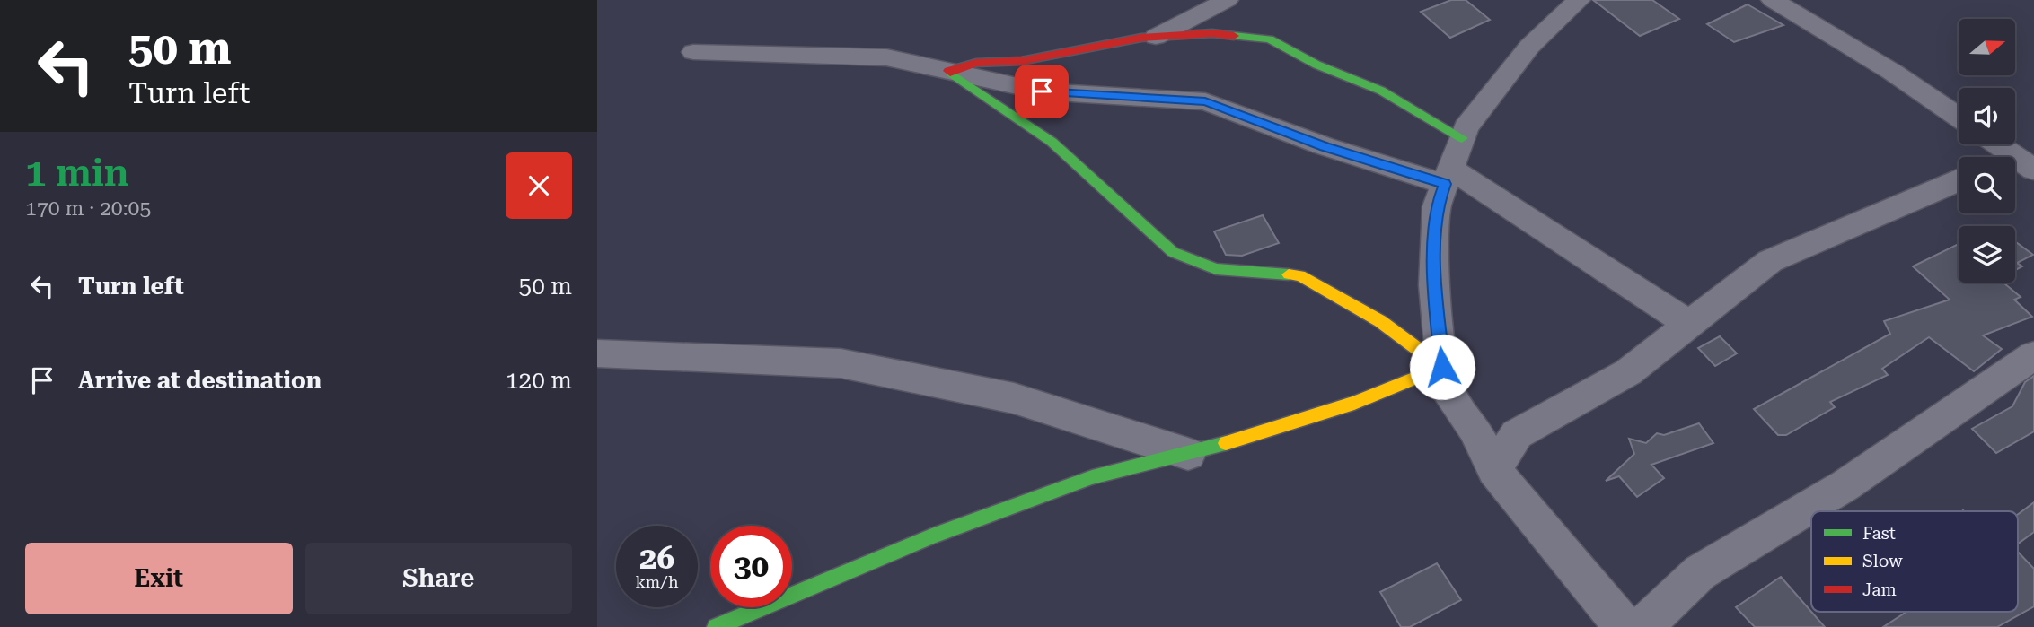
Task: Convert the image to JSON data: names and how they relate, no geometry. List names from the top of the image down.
{
  "legend": ["Fast", "Slow", "Jam"],
  "north": "right",
  "page": {
    "turn": ["50 m", "Turn left"],
    "heading": ["1 min", "170 m · 20:05"],
    "list": [
      {
        "name": "Turn left",
        "value": "50 m"
      },
      {
        "name": "Arrive at destination",
        "value": "120 m"
      }
    ],
    "speed": "26 km/h",
    "limit": "30",
    "buttons": ["Exit", "Share"]
  }
}
